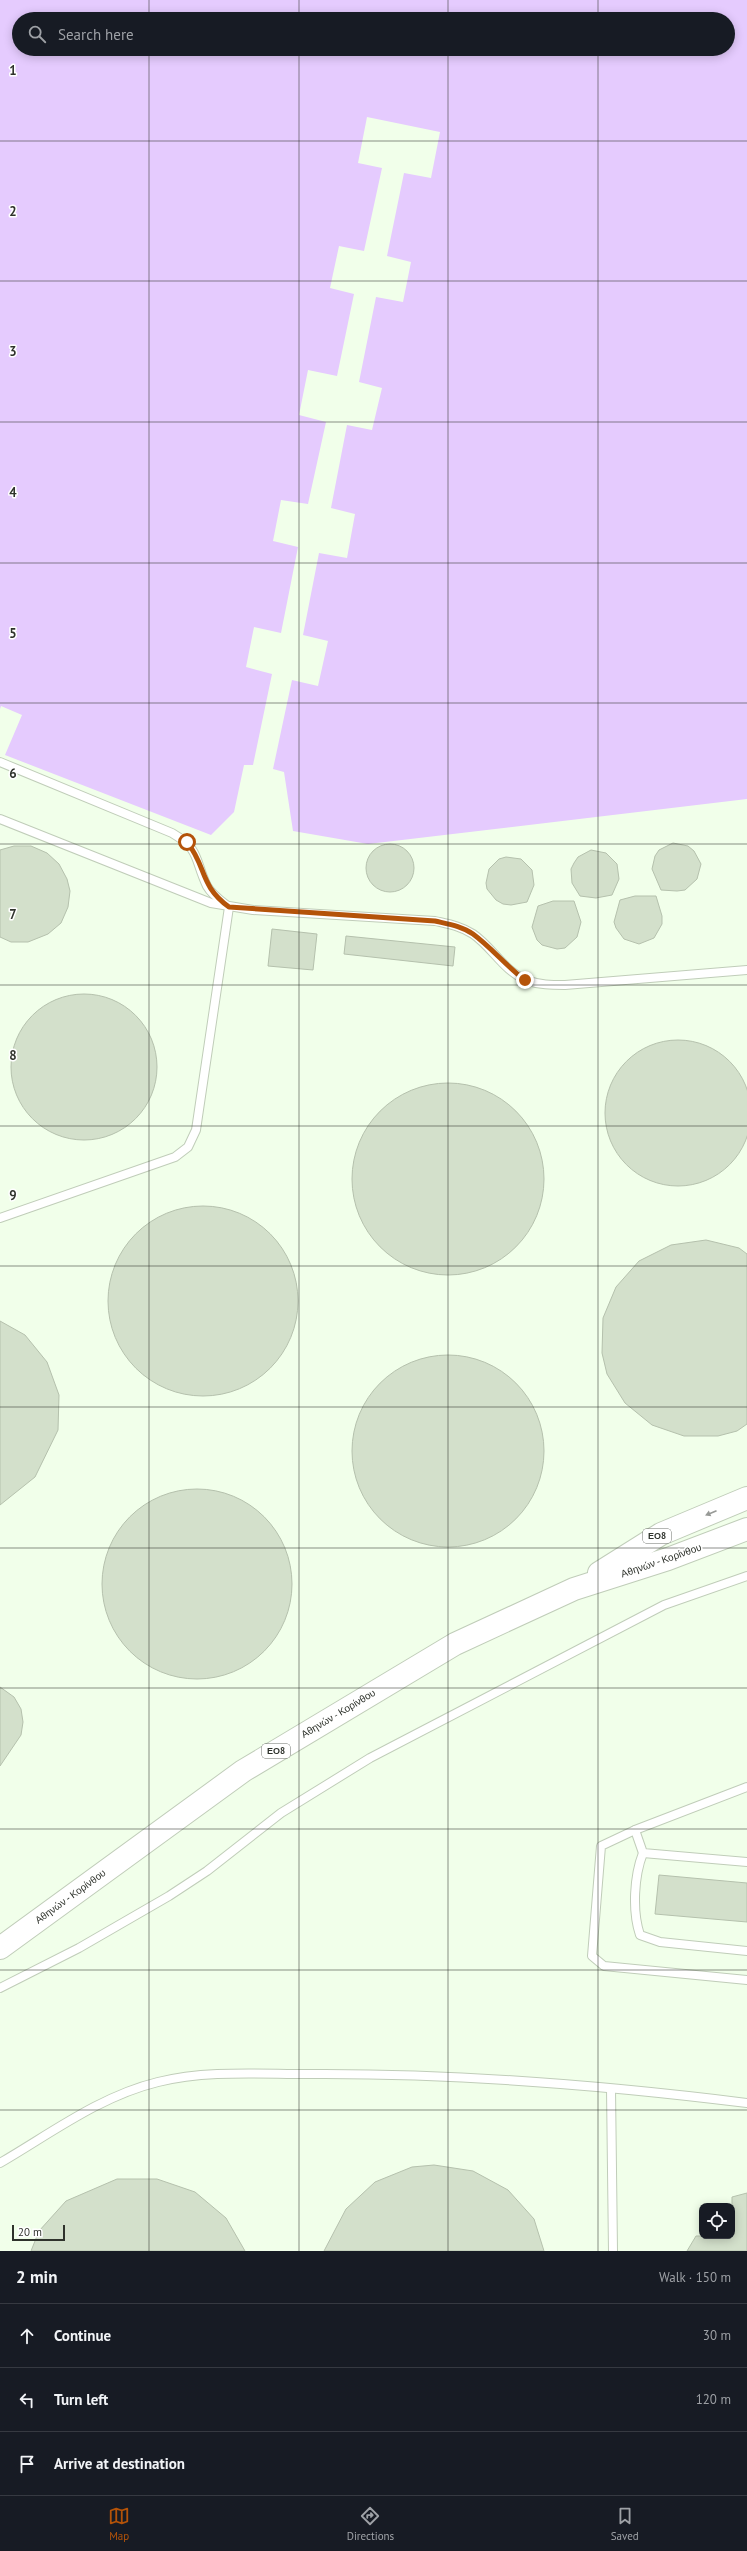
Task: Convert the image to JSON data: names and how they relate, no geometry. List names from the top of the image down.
{
  "streets": {
    "main road": ["ΕΟ8", "Αθηνών - Κορίνθου"]
  },
  "scale_bar": "20 m",
  "page": {
    "search": "Search here",
    "scale": "20 m",
    "heading": ["2 min", "Walk · 150 m"],
    "list": [
      ["Continue", "30 m"],
      ["Turn left", "120 m"],
      "Arrive at destination"
    ],
    "nav": ["Map", "Directions", "Saved"]
  },
  "grid": {
    "rows": [
      "1",
      "2",
      "3",
      "4",
      "5",
      "6",
      "7",
      "8",
      "9"
    ]
  }
}
